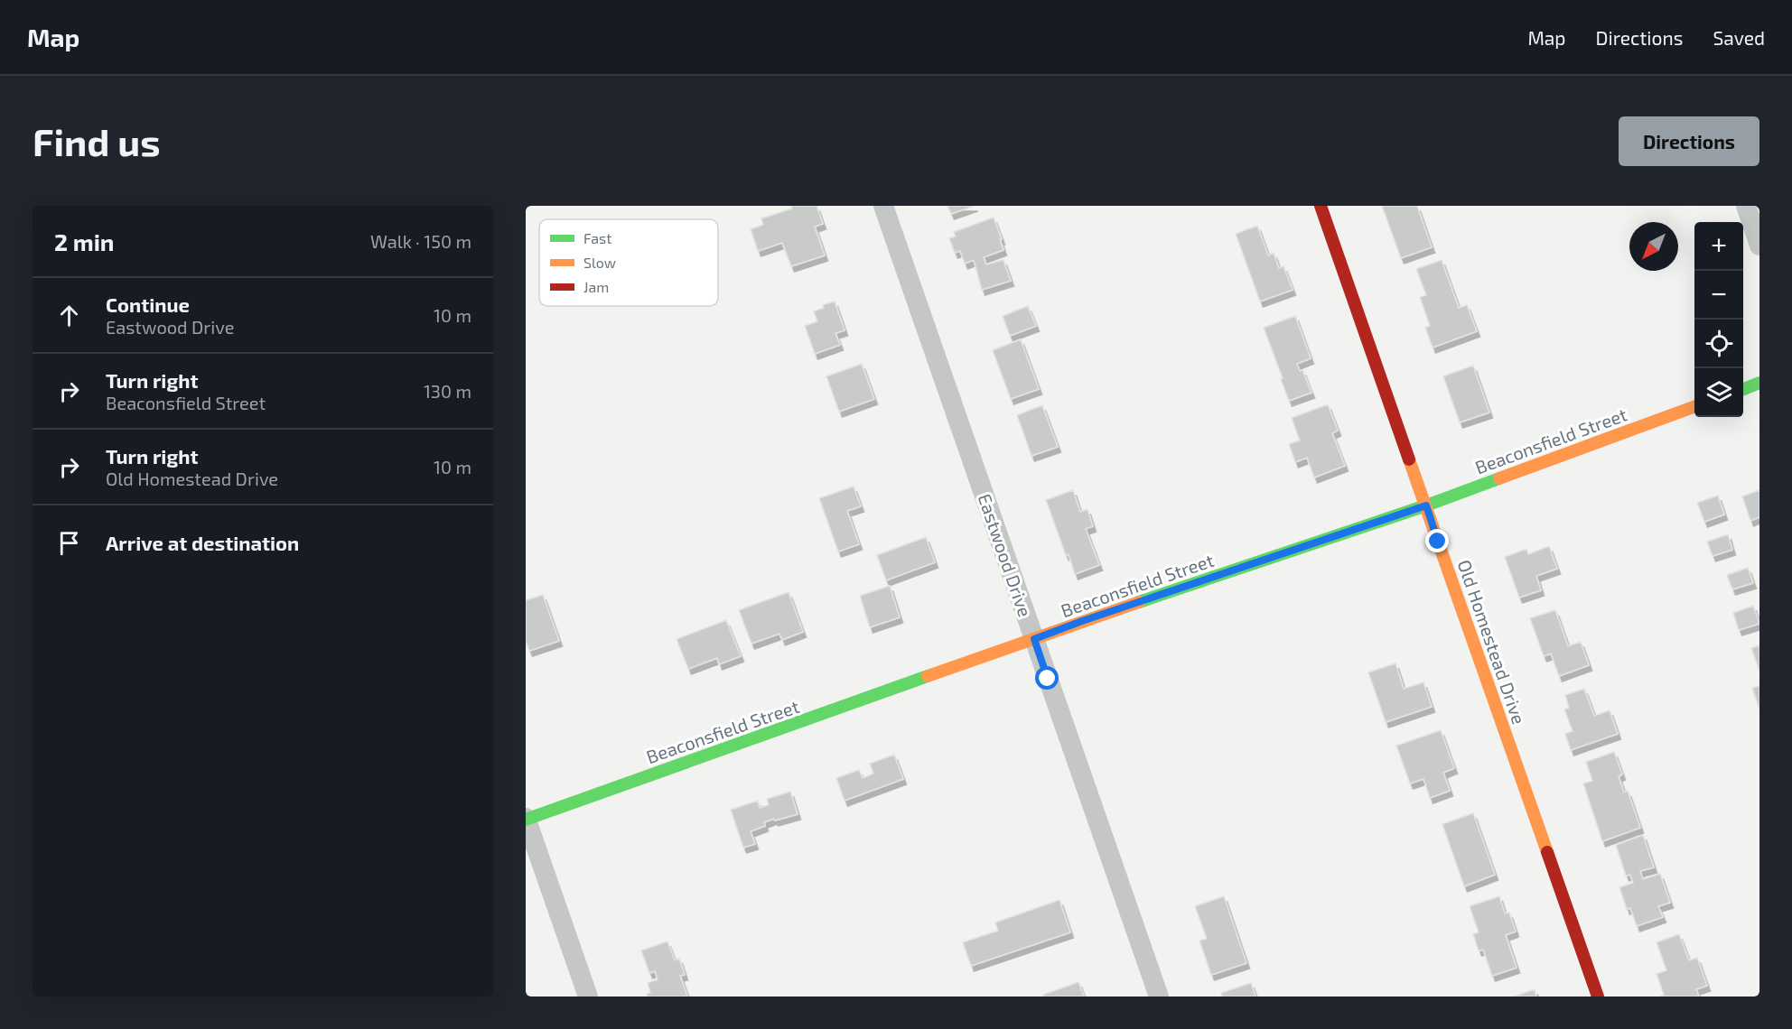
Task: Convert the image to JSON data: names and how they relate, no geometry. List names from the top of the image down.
{
  "streets": {
    "street": ["Beaconsfield Street", "Eastwood Drive", "Old Homestead Drive"]
  },
  "crossings": [
    ["Beaconsfield Street", "Eastwood Drive"],
    ["Beaconsfield Street", "Old Homestead Drive"]
  ],
  "legend": ["Fast", "Slow", "Jam"],
  "north": "bottom left",
  "page": {
    "header": "Map",
    "nav": ["Map", "Directions", "Saved"],
    "buttons": "Directions",
    "title": "Find us",
    "heading": ["2 min", "Walk · 150 m"],
    "map_buttons": ["+", "−"],
    "list": [
      ["Continue", "Eastwood Drive", "10 m"],
      ["Turn right", "Beaconsfield Street", "130 m"],
      ["Turn right", "Old Homestead Drive", "10 m"],
      "Arrive at destination"
    ]
  }
}
